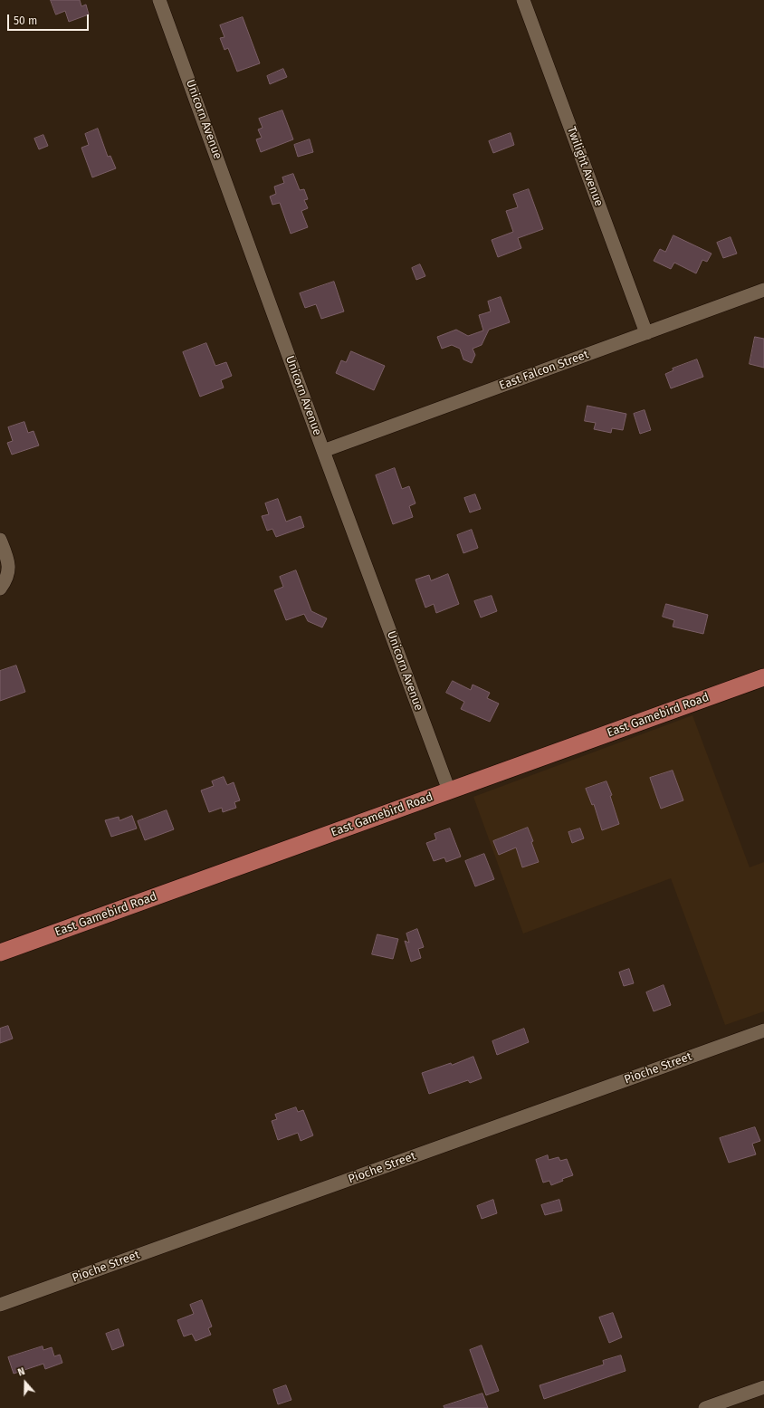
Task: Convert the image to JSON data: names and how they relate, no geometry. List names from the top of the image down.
{
  "streets": {
    "main road": ["East Gamebird Road"],
    "street": [
      "Unicorn Avenue",
      "Twilight Avenue",
      "East Falcon Street",
      "Pioche Street"
    ]
  },
  "crossings": [
    ["Unicorn Avenue", "East Falcon Street"],
    ["Unicorn Avenue", "East Gamebird Road"],
    ["Twilight Avenue", "East Falcon Street"]
  ],
  "scale_bar": "50 m",
  "north": "top"
}
